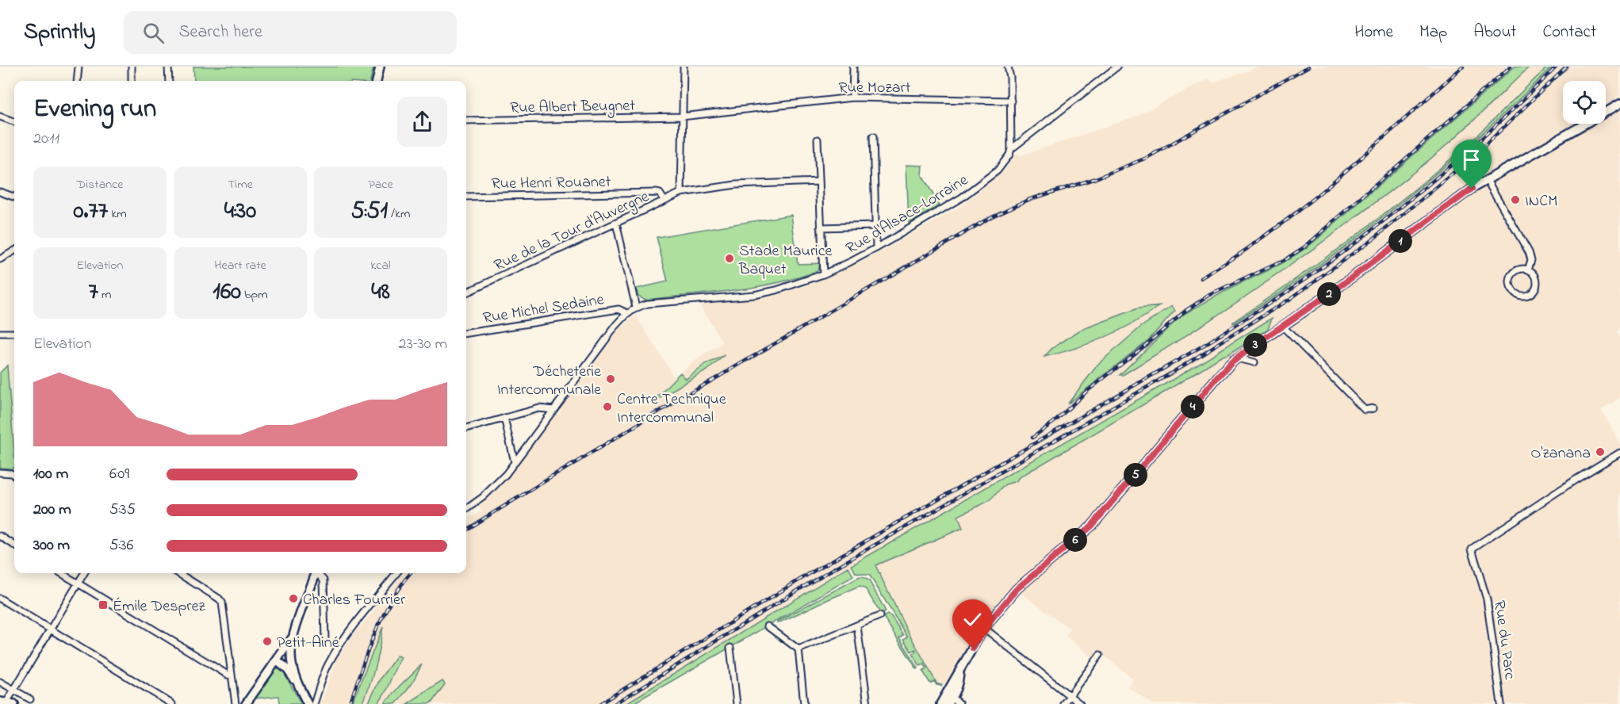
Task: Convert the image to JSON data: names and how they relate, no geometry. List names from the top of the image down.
{
  "streets": {
    "street": [
      "Rue Mozart",
      "Rue Albert Beugnet",
      "Rue Henri Rouanet",
      "Rue d'Alsace-Lorraine",
      "Rue de la Tour d'Auvergne",
      "Rue Michel Sedaine",
      "Rue du Parc"
    ]
  },
  "crossings": [
    ["Rue Mozart", "Rue Albert Beugnet"],
    ["Rue Henri Rouanet", "Rue de la Tour d'Auvergne"]
  ],
  "places": {
    "other": [
      "INCM",
      "Stade Maurice Baquet",
      "Décheterie Intercommunale",
      "Centre Technique Intercommunal",
      "O'zanana",
      "Charles Fourrier",
      "Petit-Ainé"
    ],
    "transit": ["Émile Desprez"]
  },
  "page": {
    "header": "Sprintly",
    "search": "Search here",
    "nav": [
      "Home",
      "Map",
      "About",
      "Contact"
    ],
    "heading": ["Evening run", "20:11"],
    "stats": [
      ["Distance", "0.77 km"],
      ["Time", "4:30"],
      ["Pace", "5:51 /km"],
      ["Elevation", "7 m"],
      ["Heart rate", "160 bpm"],
      ["kcal", "48"]
    ],
    "pins": [
      "1",
      "2",
      "3",
      "4",
      "5",
      "6"
    ],
    "chart": ["Elevation", "23–30 m"],
    "list": [
      {
        "name": "100 m",
        "note": "6:09"
      },
      {
        "name": "200 m",
        "note": "5:35"
      },
      {
        "name": "300 m",
        "note": "5:36"
      }
    ]
  }
}
